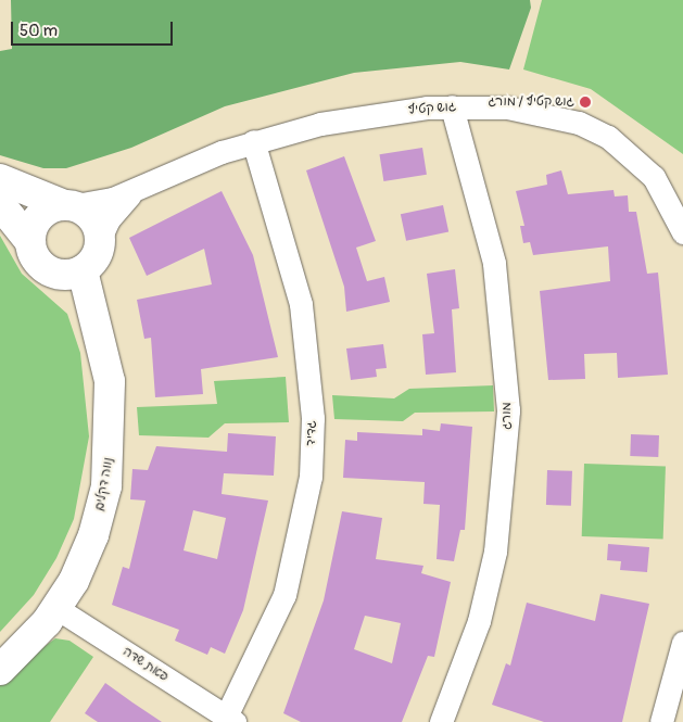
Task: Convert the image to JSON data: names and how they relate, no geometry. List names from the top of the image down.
{
  "streets": {
    "street": [
      "גוש קטיף",
      "מורג",
      "גדיד",
      "נווה דקלים",
      "פאת שדה"
    ]
  },
  "crossings": [
    ["גוש קטיף", "מורג"],
    ["גוש קטיף", "גדיד"],
    ["גוש קטיף", "נווה דקלים"],
    ["גדיד", "פאת שדה"],
    ["נווה דקלים", "פאת שדה"]
  ],
  "places": ["גוש קטיף / מורג"],
  "scale_bar": "50 m"
}
